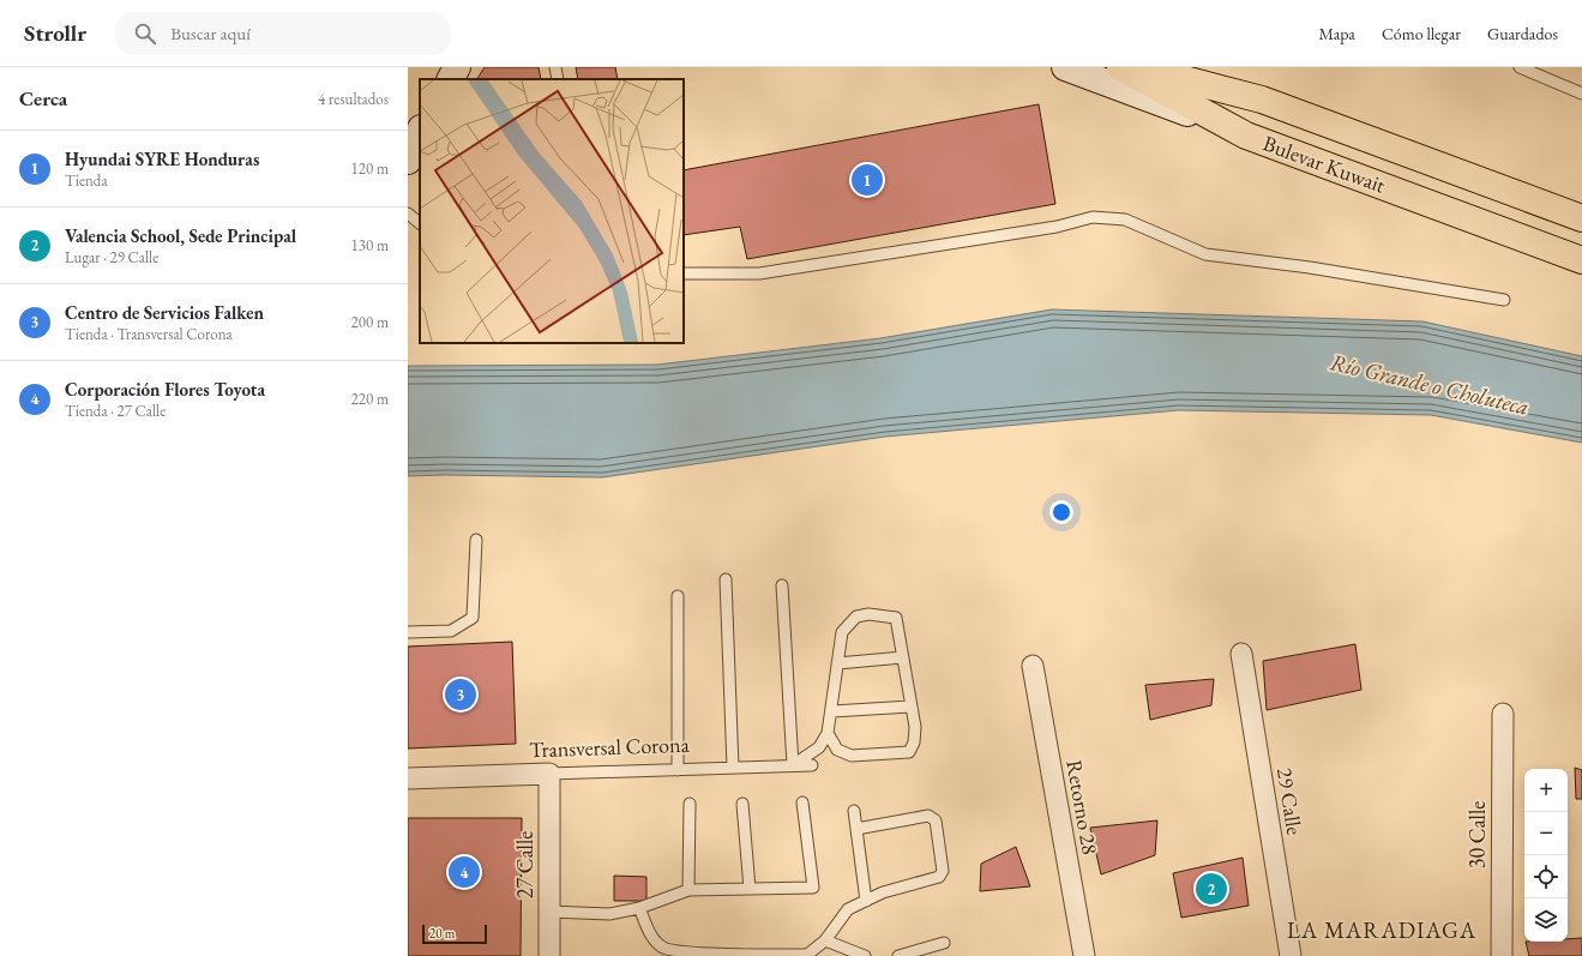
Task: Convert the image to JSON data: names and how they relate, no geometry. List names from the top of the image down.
{
  "streets": {
    "main road": ["Bulevar Kuwait"],
    "street": [
      "Transversal Corona",
      "29 Calle",
      "Retorno 28",
      "30 Calle",
      "27 Calle"
    ]
  },
  "crossings": [
    ["Transversal Corona", "27 Calle"]
  ],
  "districts": ["LA MARADIAGA"],
  "water": ["Río Grande o Choluteca"],
  "scale_bar": "20 m",
  "page": {
    "header": "Strollr",
    "search": "Buscar aquí",
    "nav": ["Mapa", "Cómo llegar", "Guardados"],
    "heading": ["Cerca", "4 resultados"],
    "list": [
      {
        "mark": "1",
        "name": "Hyundai SYRE Honduras",
        "note": "Tienda",
        "value": "120 m"
      },
      {
        "mark": "2",
        "name": "Valencia School, Sede Principal",
        "note": "Lugar · 29 Calle",
        "value": "130 m"
      },
      {
        "mark": "3",
        "name": "Centro de Servicios Falken",
        "note": "Tienda · Transversal Corona",
        "value": "200 m"
      },
      {
        "mark": "4",
        "name": "Corporación Flores Toyota",
        "note": "Tienda · 27 Calle",
        "value": "220 m"
      }
    ],
    "pins": [
      "1",
      "3",
      "4",
      "2"
    ],
    "map_buttons": ["+", "−"],
    "scale": "20 m"
  }
}
